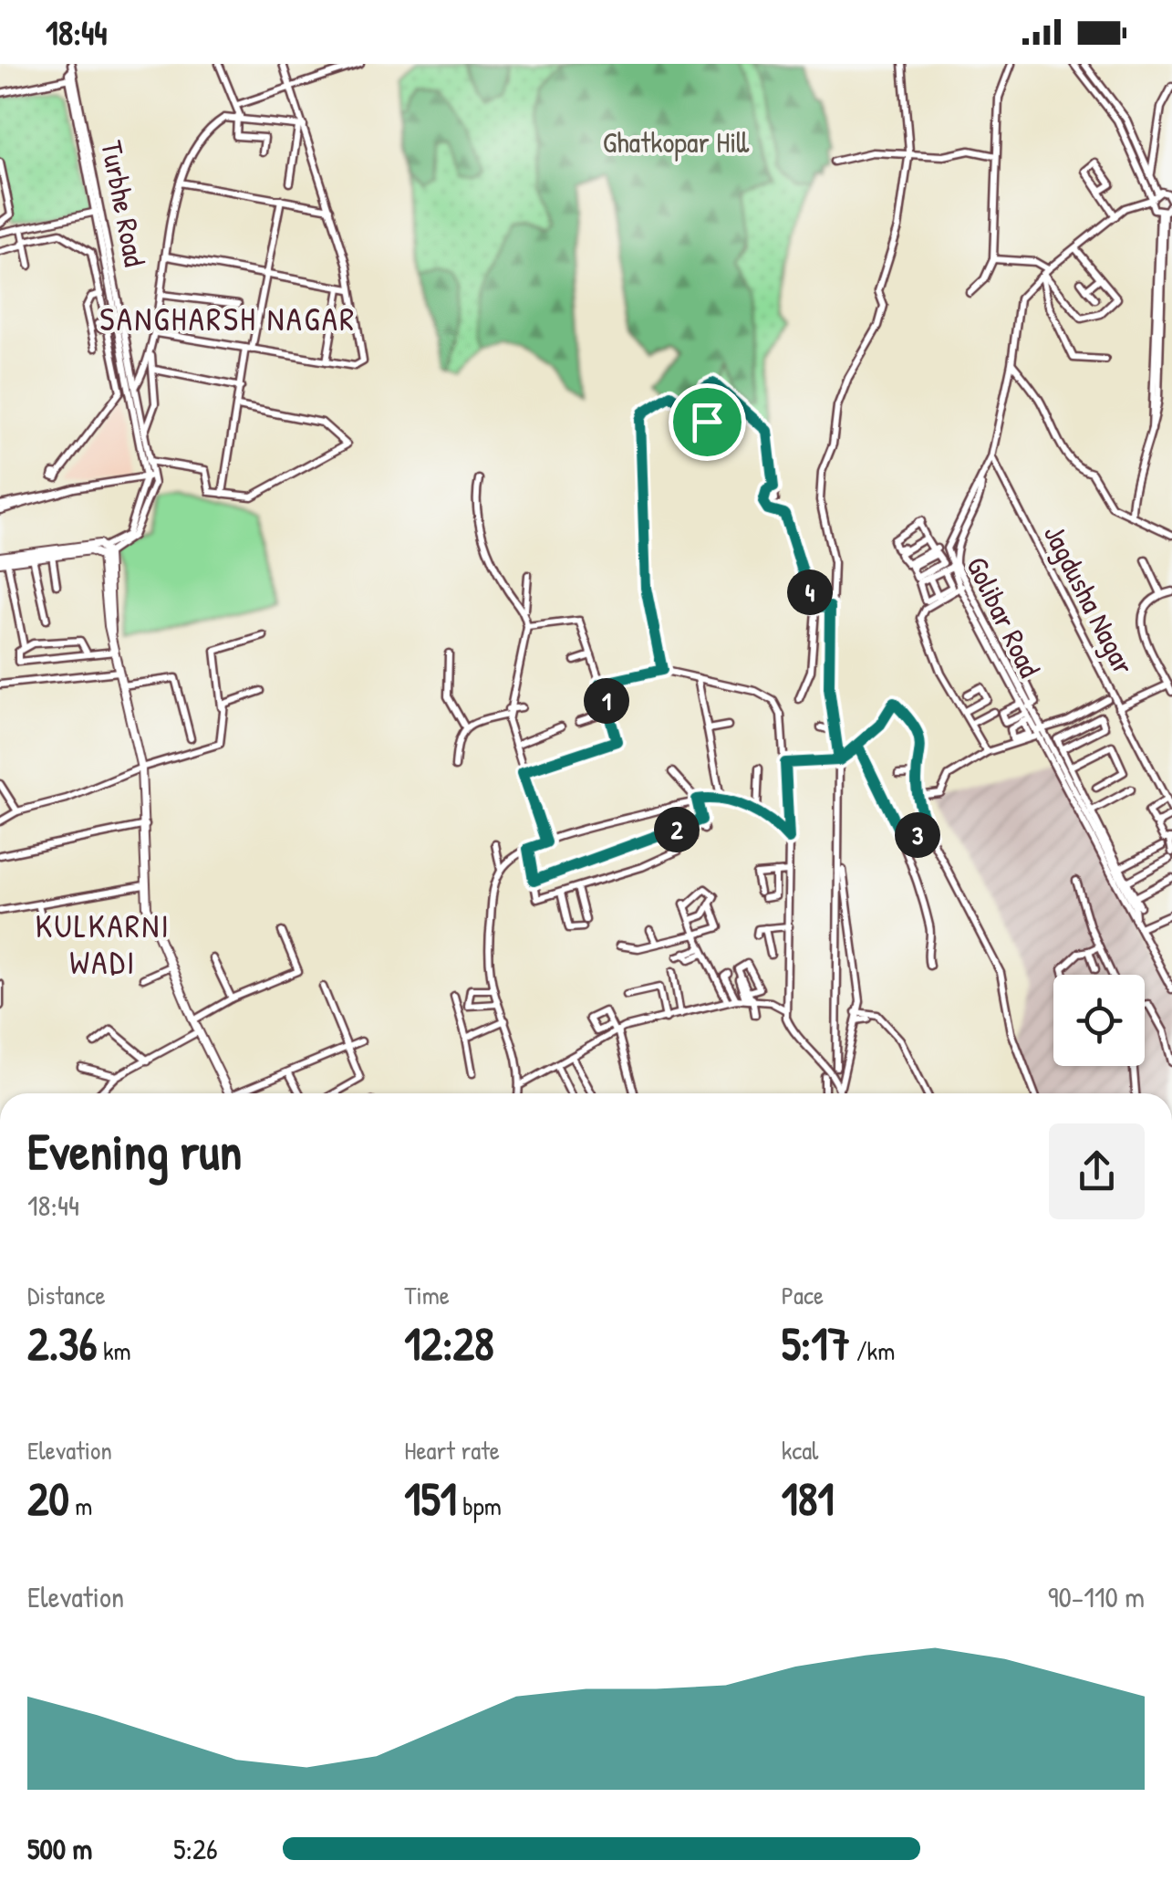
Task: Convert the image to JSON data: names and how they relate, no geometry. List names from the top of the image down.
{
  "streets": {
    "street": ["Jagdusha Nagar", "Golibar Road"]
  },
  "crossings": [
    ["Jagdusha Nagar", "Golibar Road"]
  ],
  "districts": ["SANGHARSH NAGAR", "KULKARNI WADI"],
  "parks": ["Ghatkopar Hill"],
  "page": {
    "status": "18:44",
    "pins": [
      "4",
      "1",
      "2",
      "3"
    ],
    "heading": ["Evening run", "18:44"],
    "stats": [
      ["Distance", "2.36 km"],
      ["Time", "12:28"],
      ["Pace", "5:17 /km"],
      ["Elevation", "20 m"],
      ["Heart rate", "151 bpm"],
      ["kcal", "181"]
    ],
    "chart": ["Elevation", "90–110 m"],
    "list": [
      {
        "name": "500 m",
        "note": "5:26"
      }
    ]
  }
}
